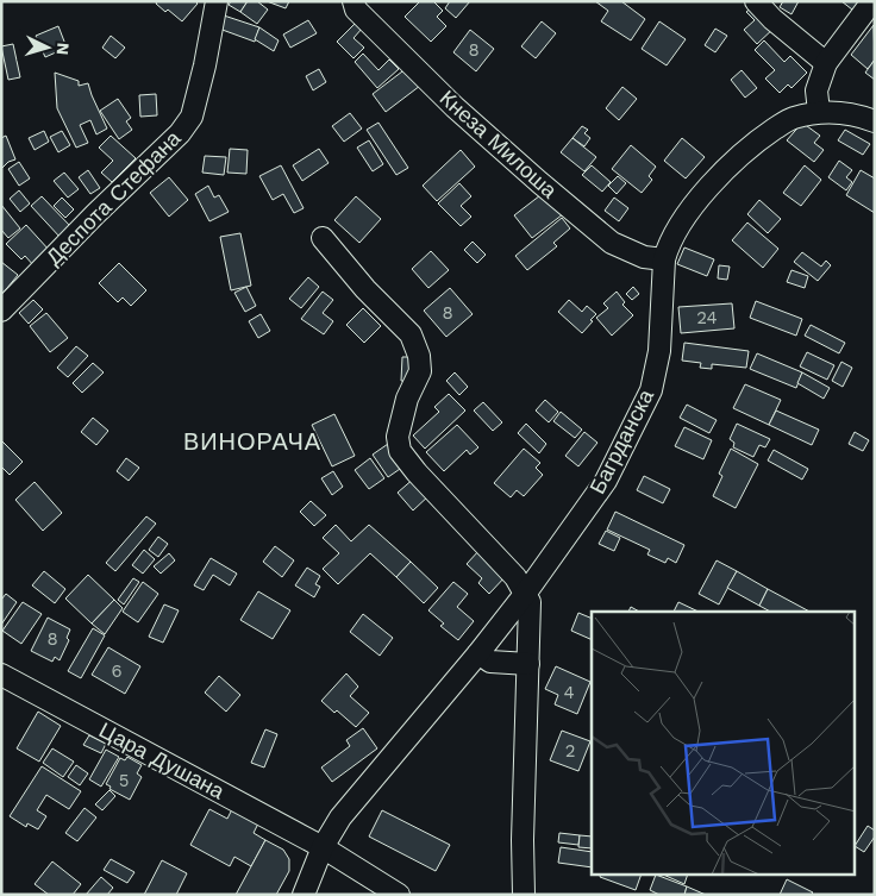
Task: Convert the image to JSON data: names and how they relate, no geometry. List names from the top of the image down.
{
  "streets": {
    "street": [
      "Кнеза Милоша",
      "Деспота Стефана",
      "Багрданска",
      "Цара Душана"
    ]
  },
  "crossings": [
    ["Кнеза Милоша", "Багрданска"],
    ["Багрданска", "Цара Душана"]
  ],
  "districts": ["ВИНОРАЧА"],
  "house_numbers": [
    "8",
    "8",
    "24",
    "8",
    "6",
    "4",
    "2",
    "5"
  ],
  "north": "right"
}
